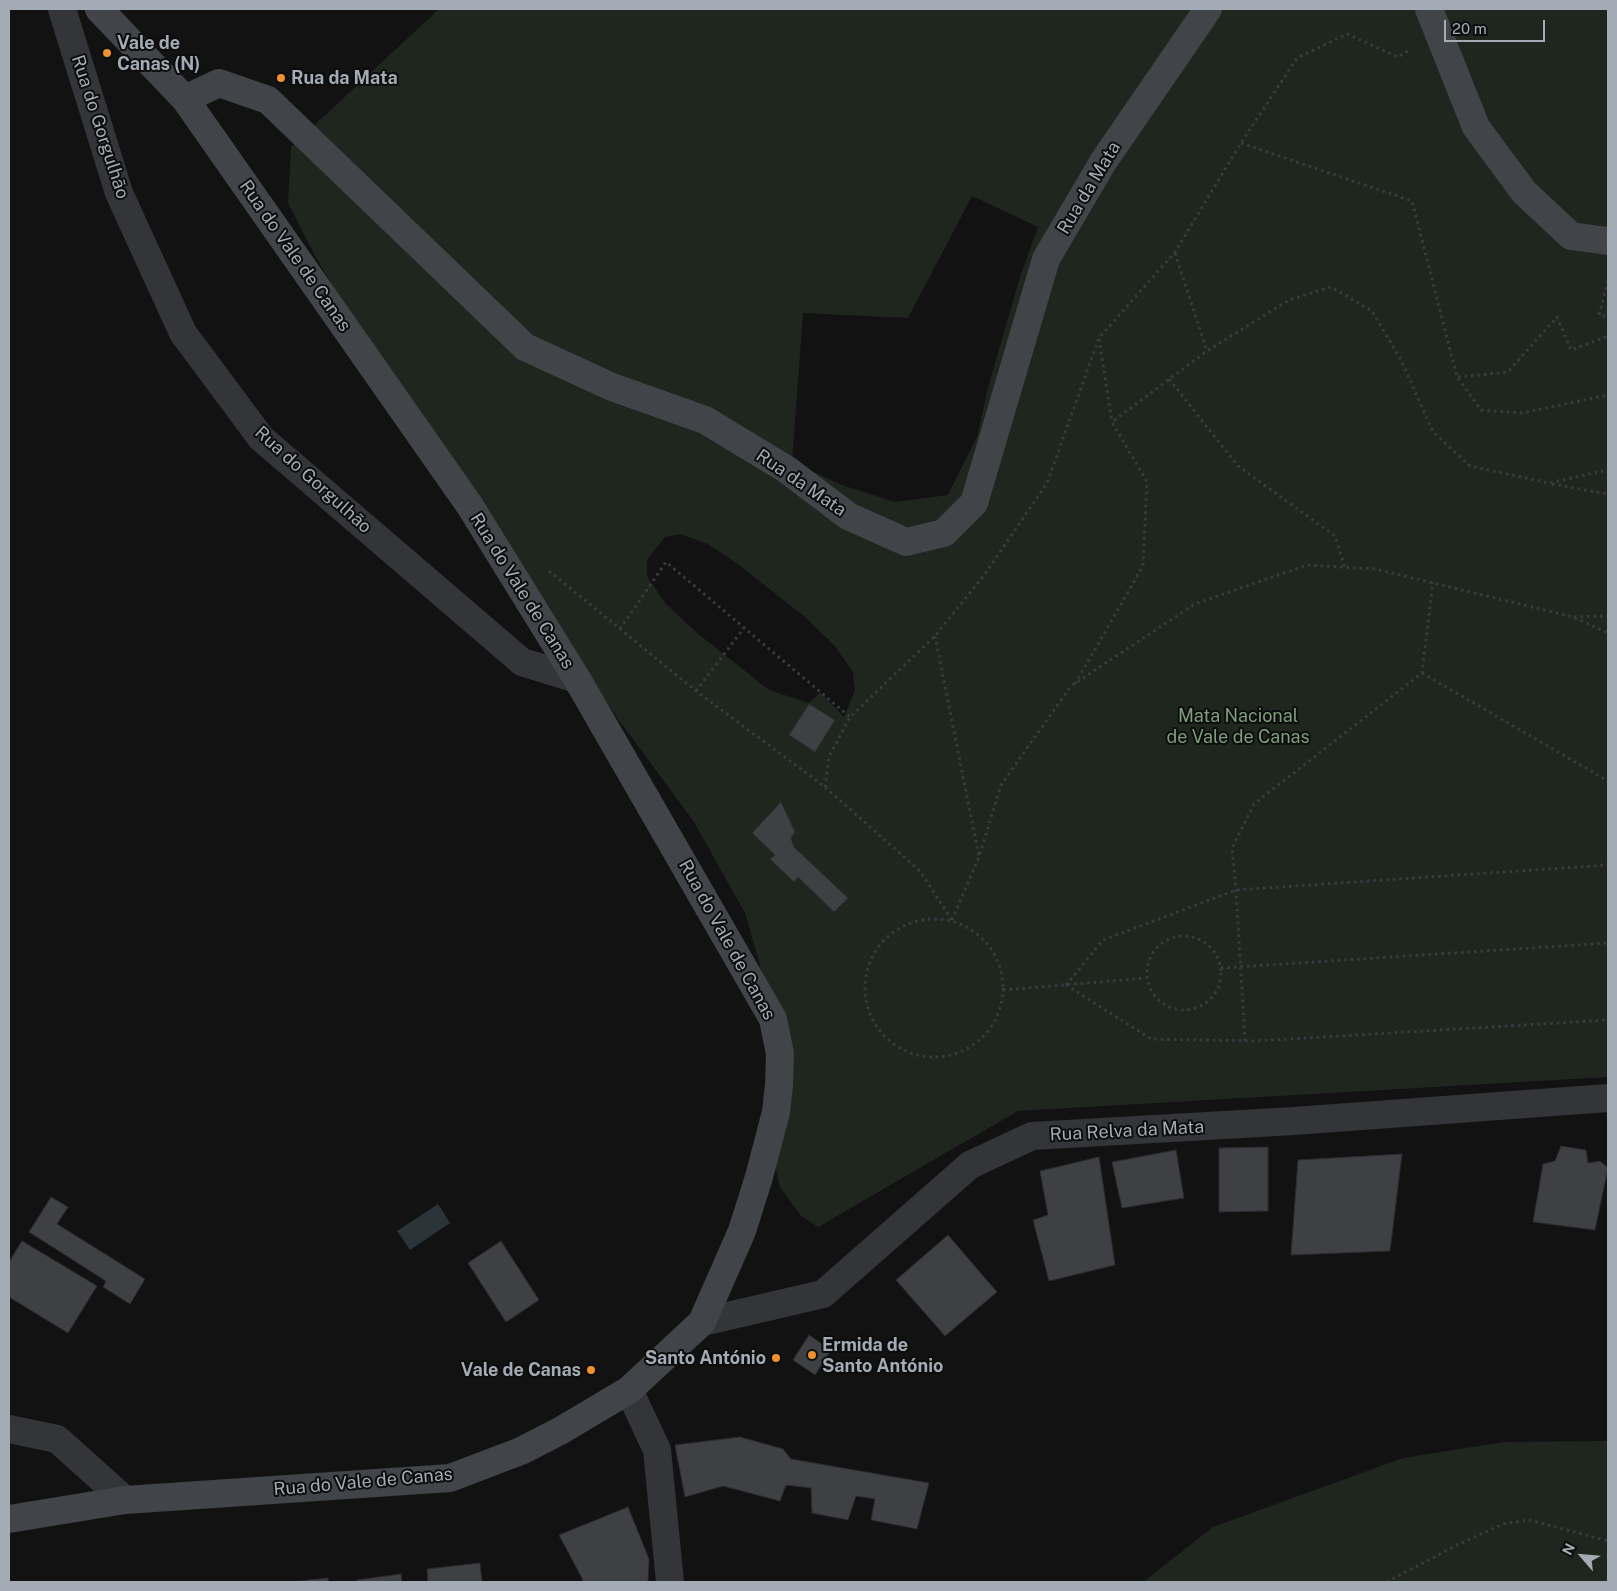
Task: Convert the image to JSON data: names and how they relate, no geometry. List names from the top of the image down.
{
  "streets": {
    "street": [
      "Rua do Gorgulhão",
      "Rua da Mata",
      "Rua do Vale de Canas",
      "Rua Relva da Mata"
    ]
  },
  "crossings": [
    ["Rua do Gorgulhão", "Rua do Vale de Canas"],
    ["Rua da Mata", "Rua do Vale de Canas"],
    ["Rua do Vale de Canas", "Rua Relva da Mata"]
  ],
  "parks": ["Mata Nacional de Vale de Canas"],
  "places": [
    "Vale de Canas (N)",
    "Rua da Mata",
    "Ermida de Santo António",
    "Santo António",
    "Vale de Canas"
  ],
  "scale_bar": "20 m",
  "north": "top left"
}
